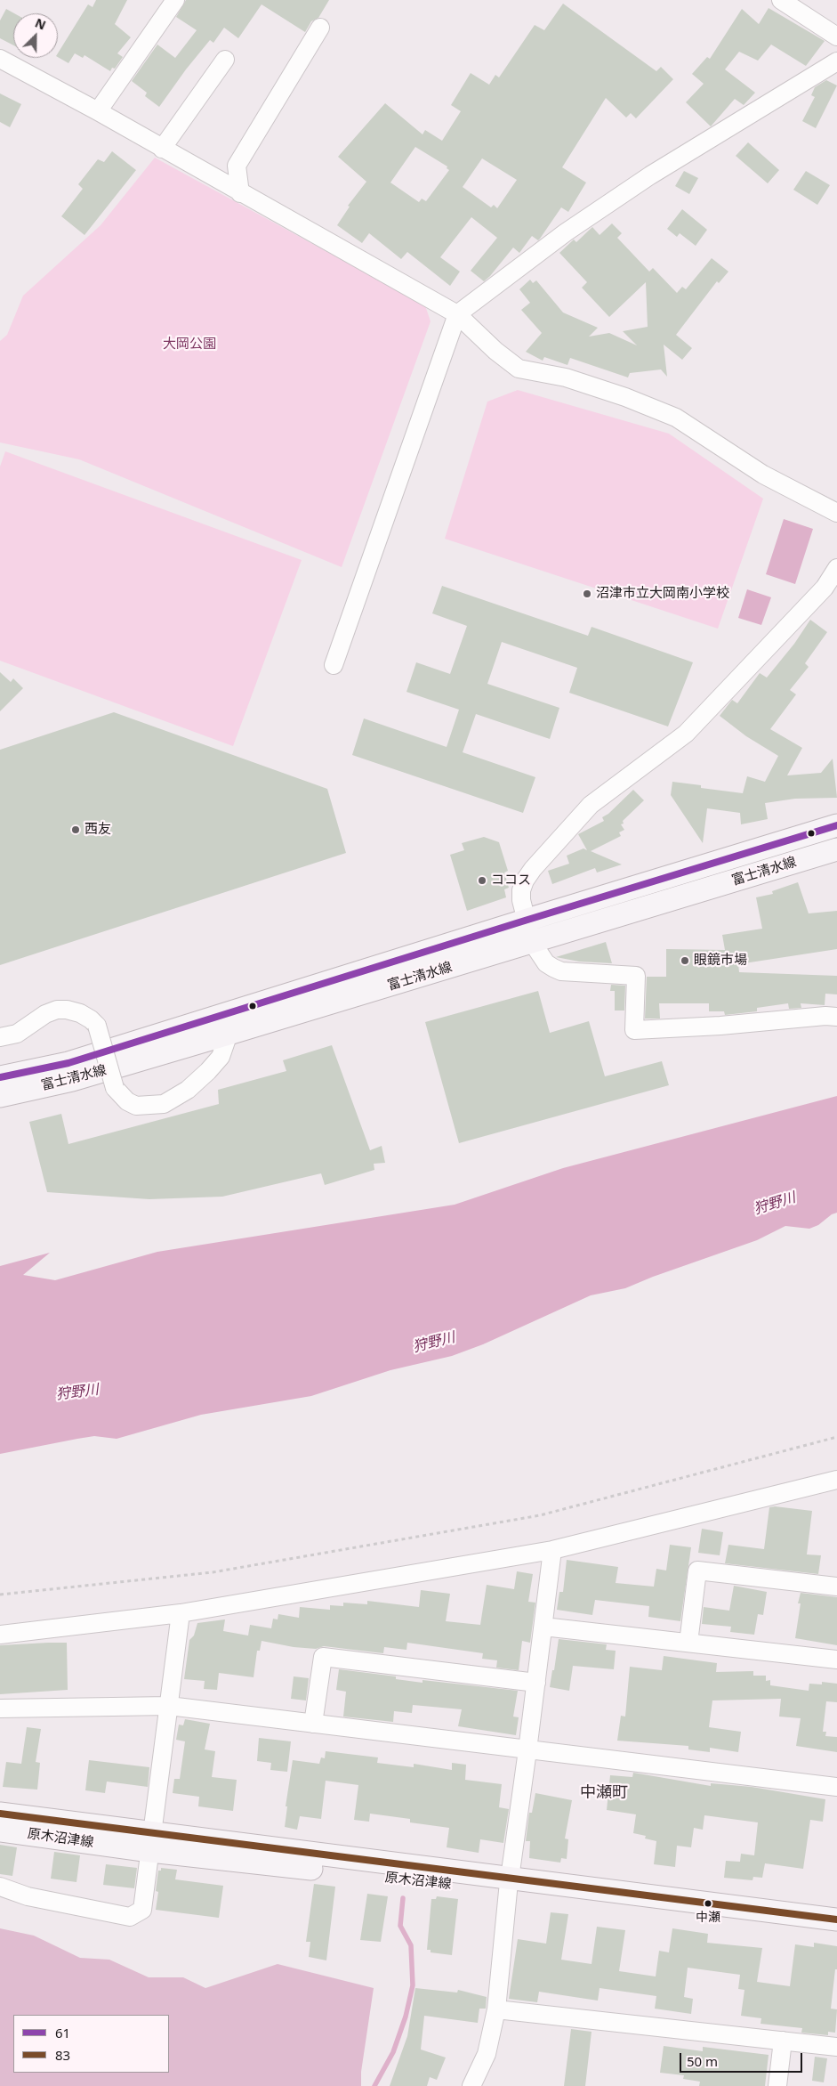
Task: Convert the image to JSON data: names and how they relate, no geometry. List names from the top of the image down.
{
  "streets": {
    "main road": ["富士清水線", "原木沼津線"]
  },
  "districts": ["中瀬町"],
  "water": ["狩野川"],
  "parks": ["大岡公園"],
  "places": [
    "沼津市立大岡南小学校",
    "西友",
    "ココス",
    "眼鏡市場",
    "中瀬"
  ],
  "lines": ["transit line 61", "transit line 83"],
  "legend": ["61", "83"],
  "scale_bar": "50 m",
  "north": "top right"
}
